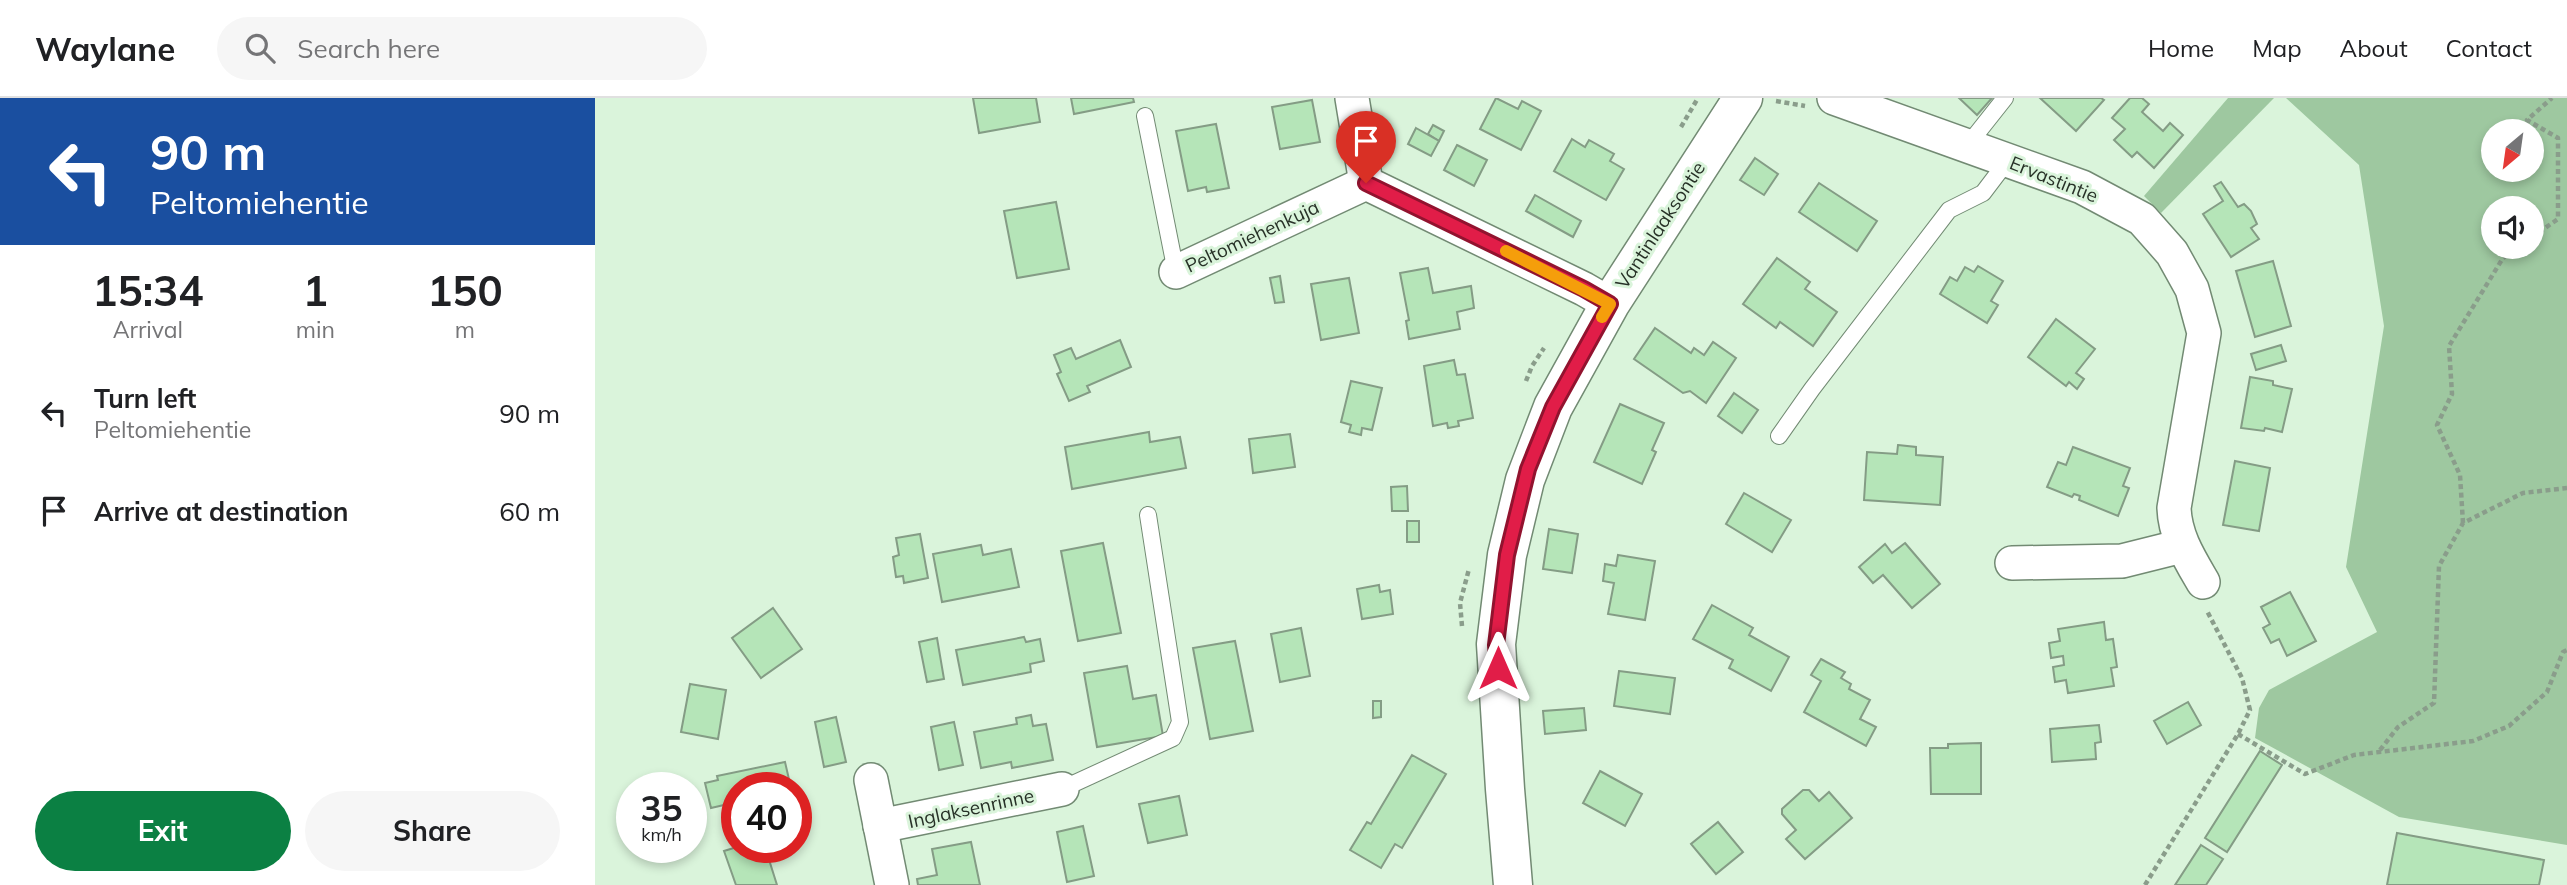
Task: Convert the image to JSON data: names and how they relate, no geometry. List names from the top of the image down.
{
  "streets": {
    "street": [
      "Ervastintie",
      "Vantinlaaksontie",
      "Peltomiehenkuja",
      "Inglaksenrinne"
    ]
  },
  "north": "bottom left",
  "page": {
    "header": "Waylane",
    "search": "Search here",
    "nav": [
      "Home",
      "Map",
      "About",
      "Contact"
    ],
    "turn": ["90 m", "Peltomiehentie"],
    "eta": [
      "15:34",
      "Arrival",
      "1",
      "min",
      "150",
      "m"
    ],
    "list": [
      {
        "name": "Turn left",
        "note": "Peltomiehentie",
        "value": "90 m"
      },
      {
        "name": "Arrive at destination",
        "value": "60 m"
      }
    ],
    "speed": "35 km/h",
    "limit": "40",
    "buttons": ["Exit", "Share"]
  }
}
